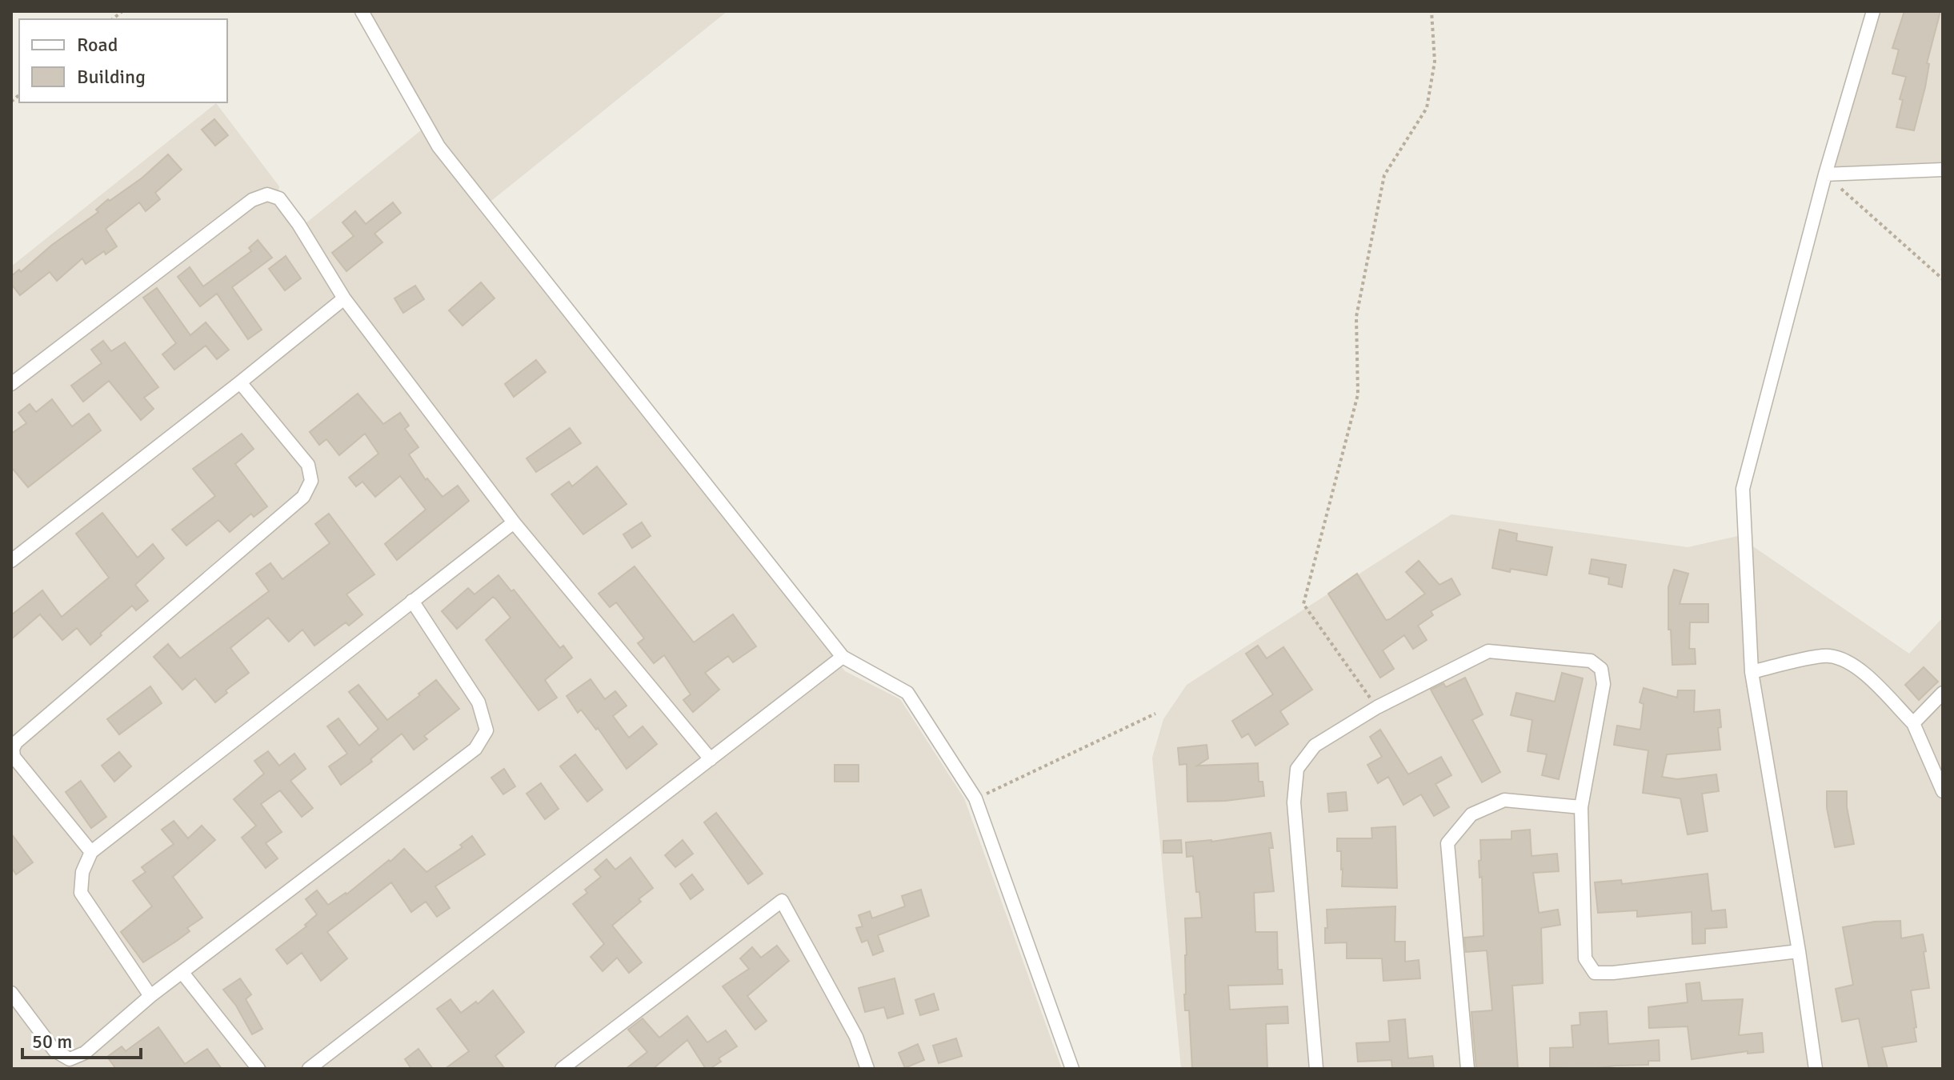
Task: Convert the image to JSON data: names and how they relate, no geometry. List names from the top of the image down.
{
  "legend": ["Road", "Building"],
  "scale_bar": "50 m"
}
